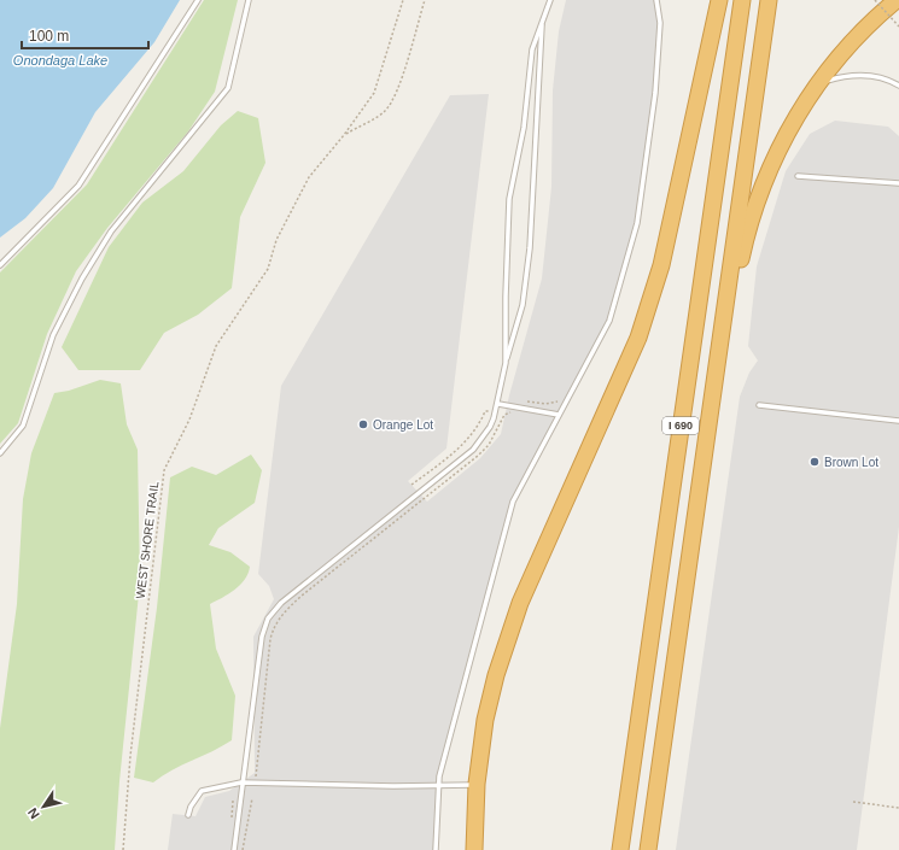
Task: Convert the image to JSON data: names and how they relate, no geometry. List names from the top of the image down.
{
  "streets": {
    "highway": ["I 690"],
    "path": ["WEST SHORE TRAIL"]
  },
  "water": ["Onondaga Lake"],
  "places": ["Orange Lot", "Brown Lot"],
  "scale_bar": "100 m",
  "north": "bottom left"
}
